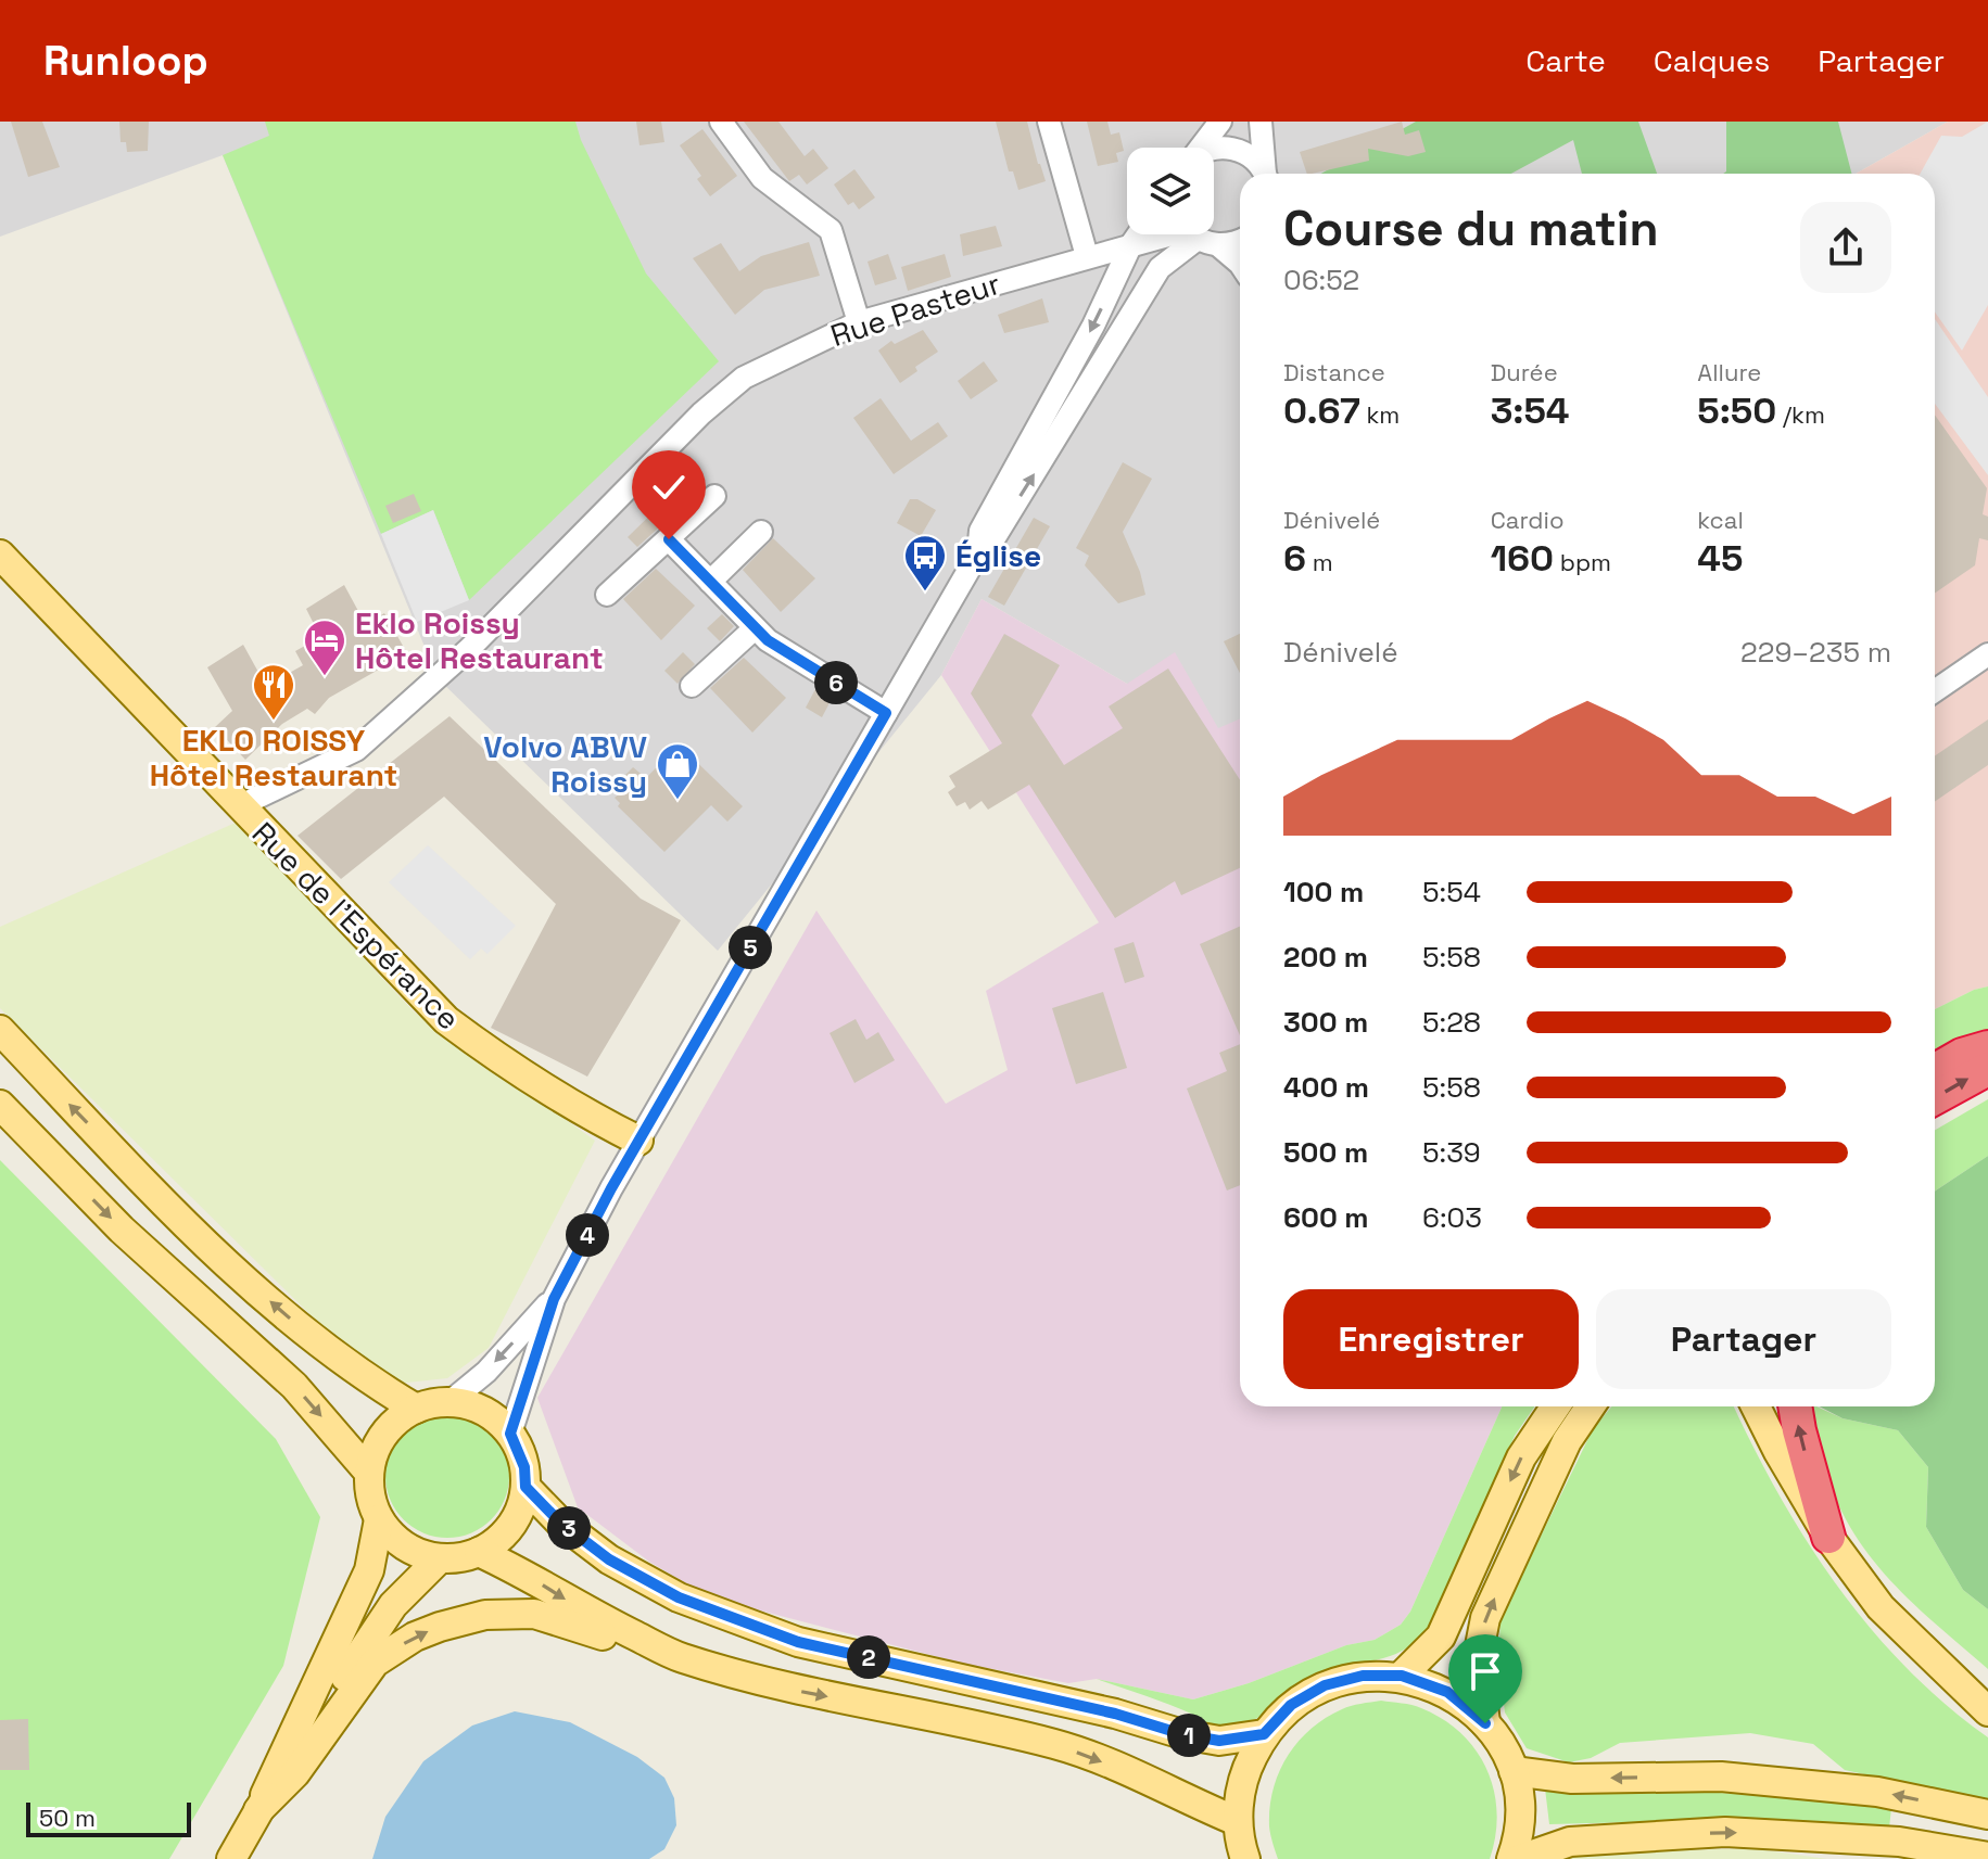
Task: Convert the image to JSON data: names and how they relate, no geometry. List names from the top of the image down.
{
  "streets": {
    "main road": ["Rue de l'Espérance"],
    "street": ["Rue Pasteur"]
  },
  "crossings": [
    ["Rue Pasteur", "Rue de l'Espérance"]
  ],
  "places": {
    "bus stop": ["Église"],
    "hotel": ["Eklo Roissy Hôtel Restaurant"],
    "restaurant": ["EKLO ROISSY Hôtel Restaurant"],
    "shop": ["Volvo ABVV Roissy"]
  },
  "scale_bar": "50 m",
  "page": {
    "header": "Runloop",
    "nav": ["Carte", "Calques", "Partager"],
    "heading": ["Course du matin", "06:52"],
    "stats": [
      ["Distance", "0.67 km"],
      ["Durée", "3:54"],
      ["Allure", "5:50 /km"],
      ["Dénivelé", "6 m"],
      ["Cardio", "160 bpm"],
      ["kcal", "45"]
    ],
    "chart": ["Dénivelé", "229–235 m"],
    "pins": [
      "6",
      "5",
      "4",
      "3",
      "2",
      "1"
    ],
    "list": [
      {
        "name": "100 m",
        "note": "5:54"
      },
      {
        "name": "200 m",
        "note": "5:58"
      },
      {
        "name": "300 m",
        "note": "5:28"
      },
      {
        "name": "400 m",
        "note": "5:58"
      },
      {
        "name": "500 m",
        "note": "5:39"
      },
      {
        "name": "600 m",
        "note": "6:03"
      }
    ],
    "buttons": ["Enregistrer", "Partager"],
    "scale": "50 m"
  }
}
